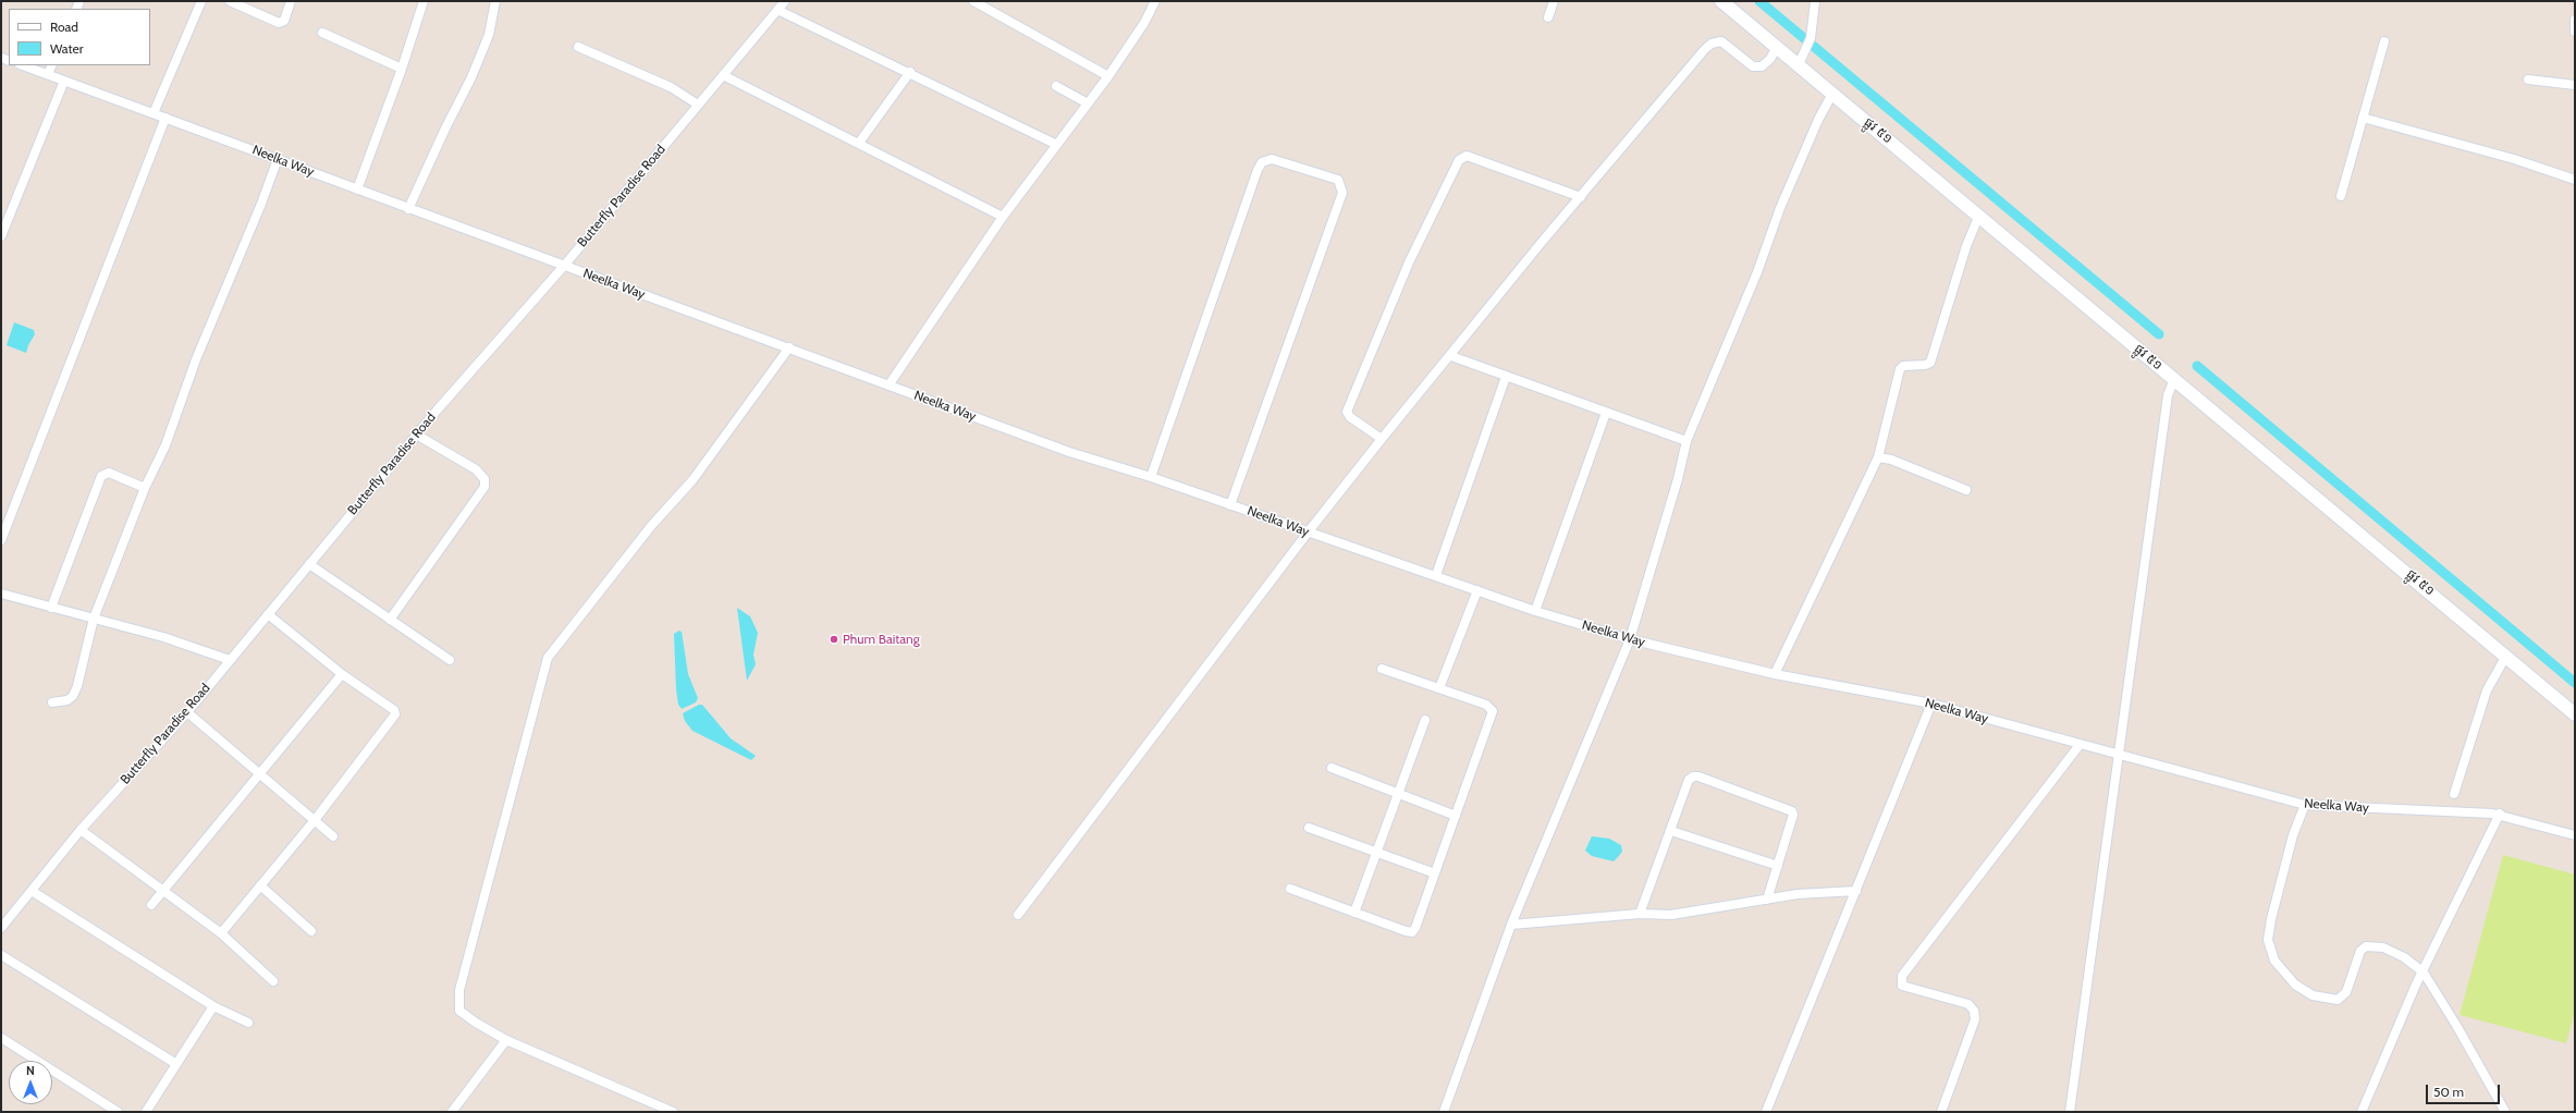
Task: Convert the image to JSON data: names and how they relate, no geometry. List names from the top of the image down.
{
  "streets": {
    "main road": ["ផ្លូវ ៥១"],
    "street": ["Neelka Way", "Butterfly Paradise Road"]
  },
  "crossings": [
    ["Neelka Way", "Butterfly Paradise Road"]
  ],
  "places": ["Phum Baitang"],
  "legend": ["Road", "Water"],
  "scale_bar": "50 m",
  "north": "top"
}
